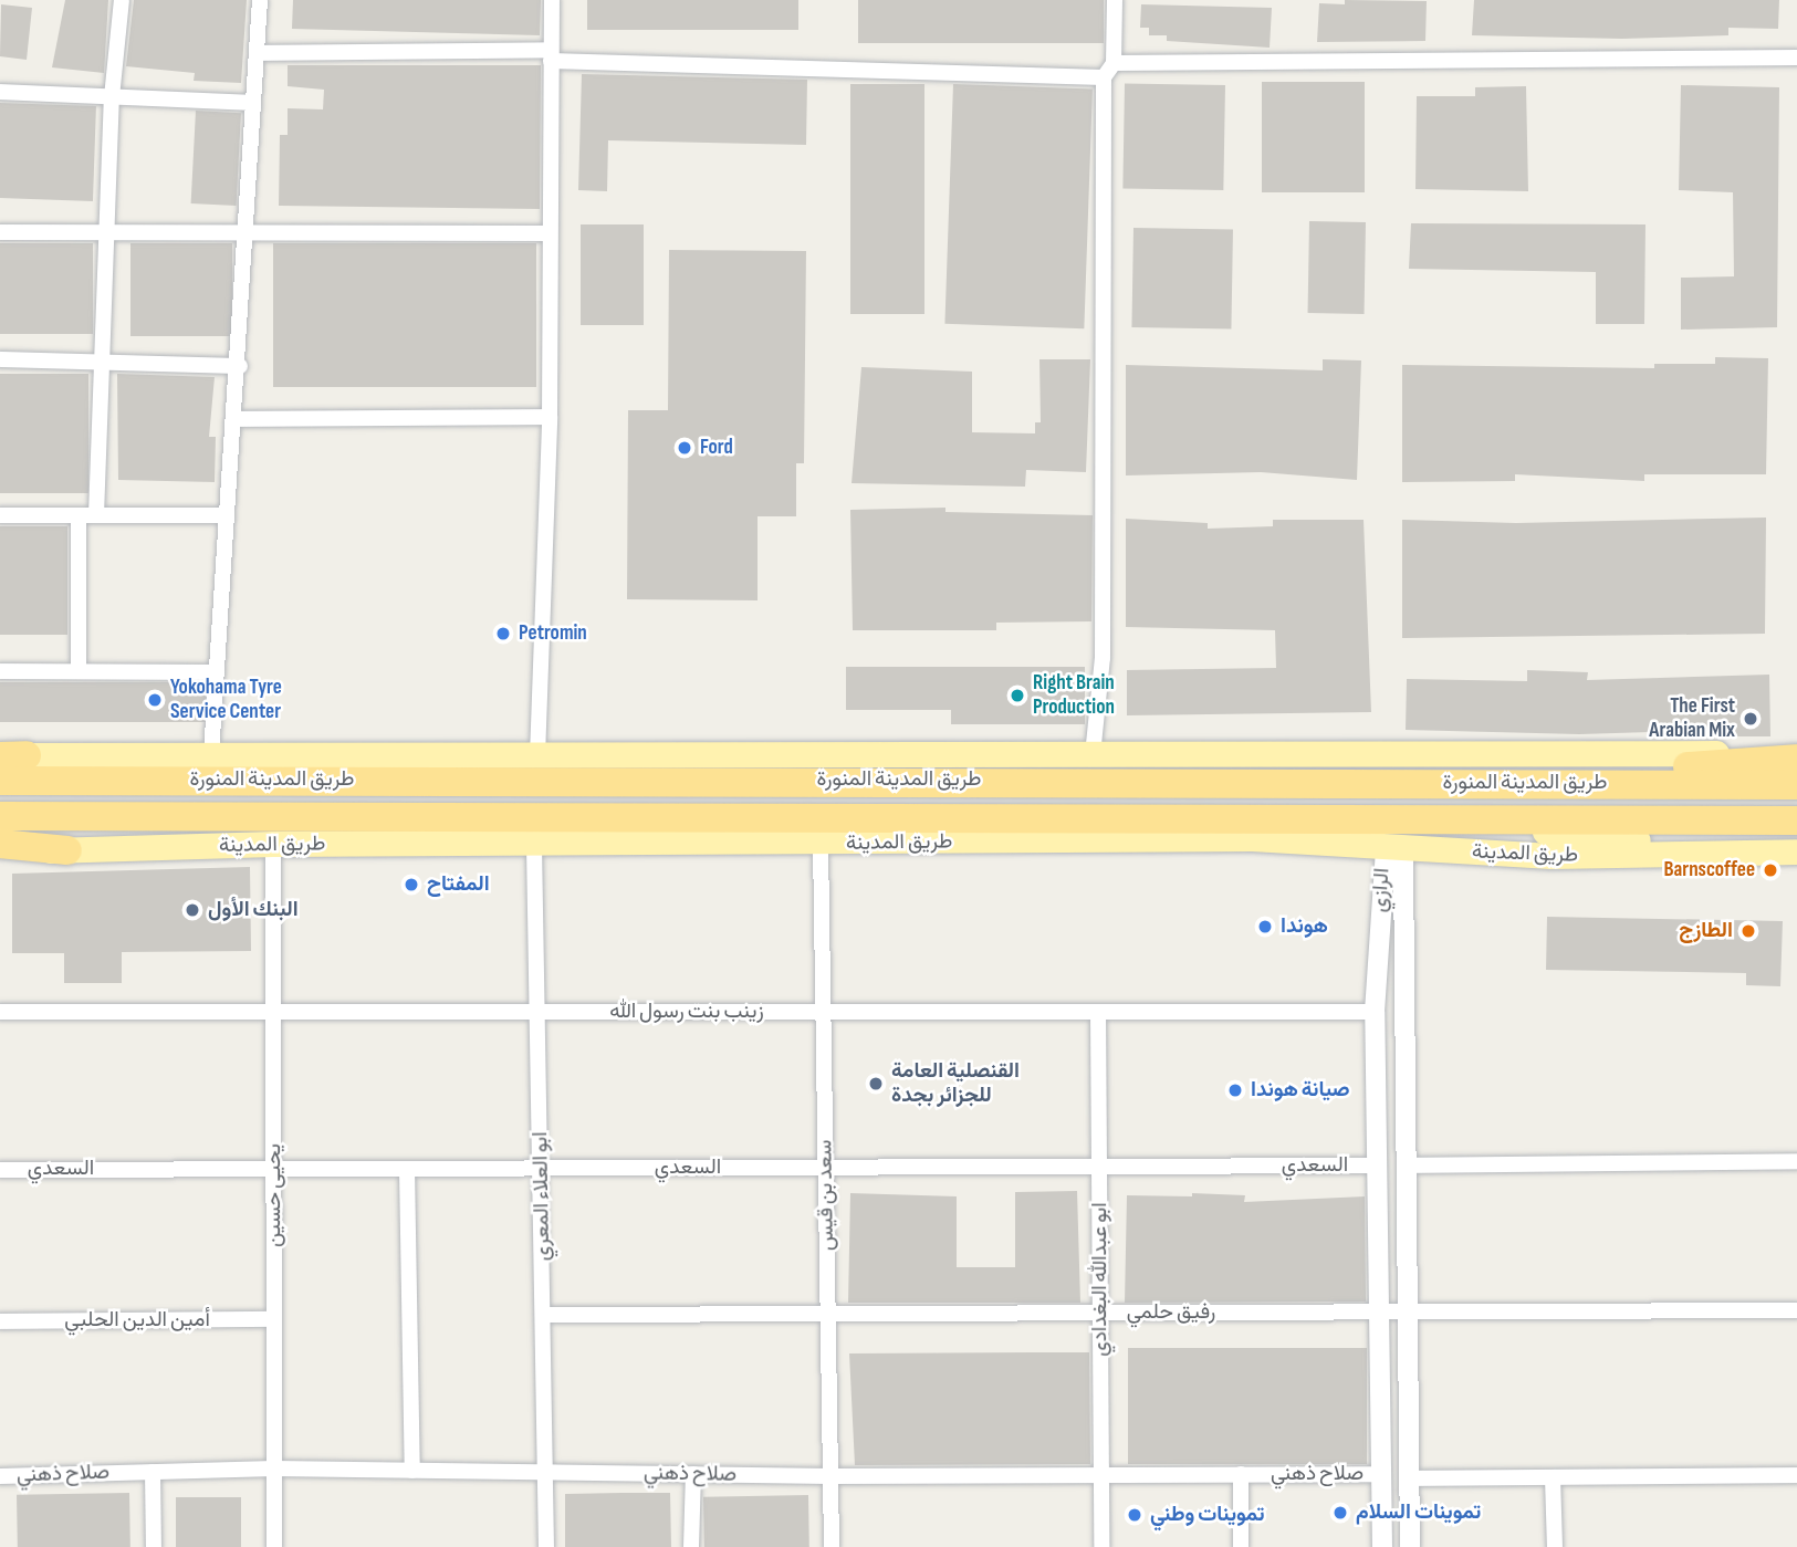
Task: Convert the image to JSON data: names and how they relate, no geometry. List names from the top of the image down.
{
  "streets": {
    "highway": ["طريق المدينة المنورة"],
    "main road": ["طريق المدينة"],
    "street": [
      "الرازي",
      "زينب بنت رسول الله",
      "السعدي",
      "يحيى حسين",
      "سعد بن قيس",
      "ابو العلاء المعري",
      "ابو عبدالله البغدادي",
      "رفيق حلمي",
      "أمين الدين الحلبي",
      "صلاح ذهني"
    ]
  },
  "crossings": [
    ["طريق المدينة", "الرازي"],
    ["طريق المدينة", "يحيى حسين"],
    ["طريق المدينة", "سعد بن قيس"],
    ["طريق المدينة", "ابو العلاء المعري"],
    ["الرازي", "زينب بنت رسول الله"],
    ["الرازي", "السعدي"],
    ["الرازي", "رفيق حلمي"],
    ["الرازي", "صلاح ذهني"],
    ["زينب بنت رسول الله", "يحيى حسين"],
    ["زينب بنت رسول الله", "سعد بن قيس"],
    ["زينب بنت رسول الله", "ابو العلاء المعري"],
    ["زينب بنت رسول الله", "ابو عبدالله البغدادي"],
    ["السعدي", "يحيى حسين"],
    ["السعدي", "سعد بن قيس"],
    ["السعدي", "ابو العلاء المعري"],
    ["السعدي", "ابو عبدالله البغدادي"],
    ["يحيى حسين", "أمين الدين الحلبي"],
    ["يحيى حسين", "صلاح ذهني"],
    ["سعد بن قيس", "رفيق حلمي"],
    ["سعد بن قيس", "صلاح ذهني"],
    ["ابو العلاء المعري", "رفيق حلمي"],
    ["ابو العلاء المعري", "صلاح ذهني"],
    ["ابو عبدالله البغدادي", "رفيق حلمي"],
    ["ابو عبدالله البغدادي", "صلاح ذهني"]
  ],
  "places": [
    "Ford",
    "Petromin",
    "Right Brain Production",
    "Yokohama Tyre Service Center",
    "The First Arabian Mix",
    "Barnscoffee",
    "المفتاح",
    "البنك الأول",
    "هوندا",
    "الطازج",
    "القنصلية العامة للجزائر بجدة",
    "صيانة هوندا",
    "تموينات السلام",
    "تموينات وطني"
  ]
}
